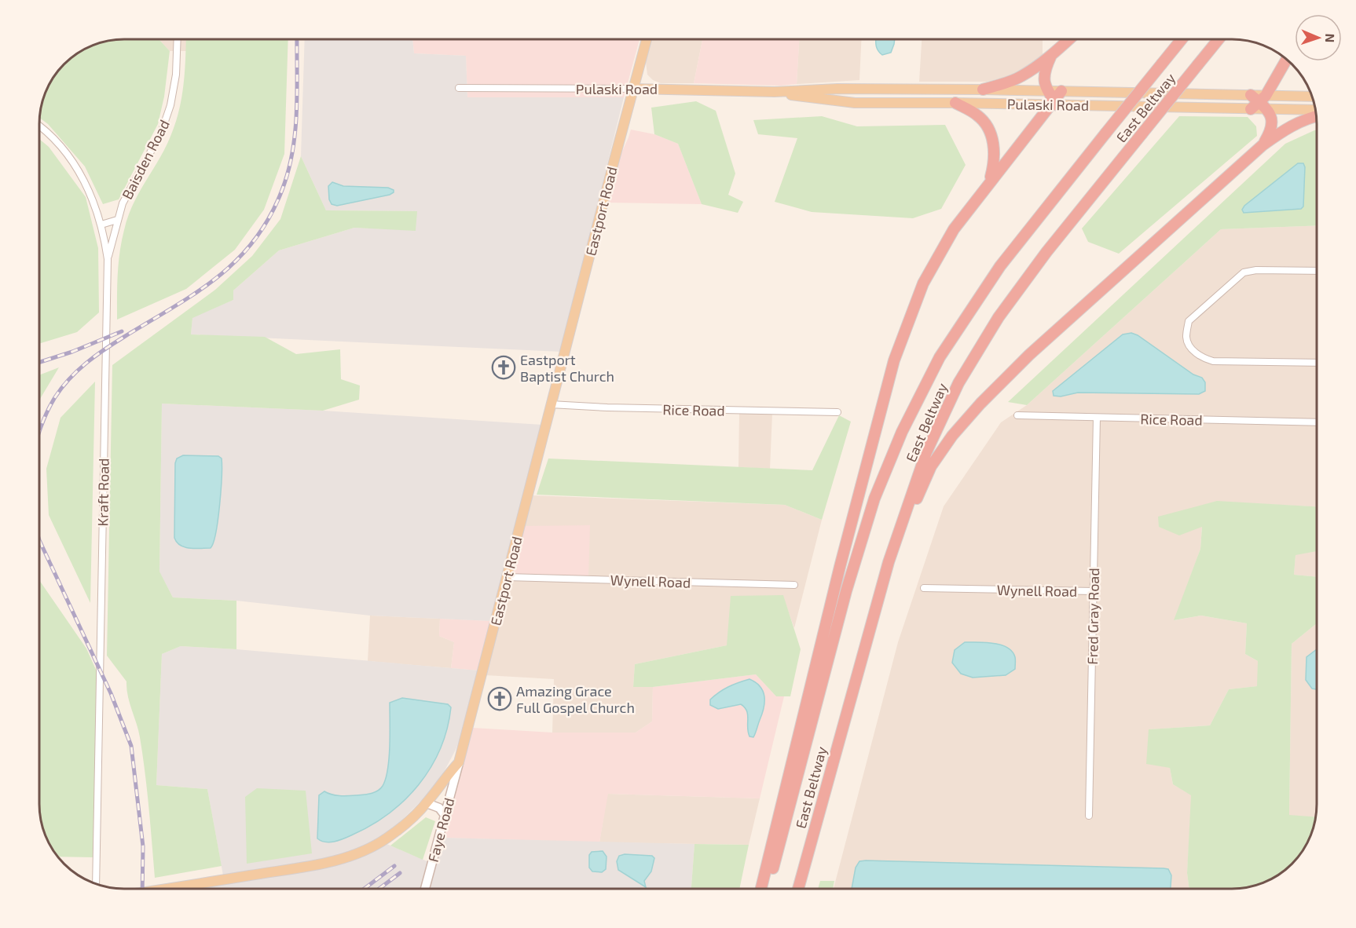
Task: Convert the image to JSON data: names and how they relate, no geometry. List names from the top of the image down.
{
  "streets": {
    "highway": ["East Beltway"],
    "main road": ["Pulaski Road", "Eastport Road"],
    "street": [
      "Baisden Road",
      "Rice Road",
      "Kraft Road",
      "Wynell Road",
      "Fred Gray Road",
      "Faye Road"
    ]
  },
  "crossings": [
    ["Pulaski Road", "Eastport Road"],
    ["Baisden Road", "Kraft Road"],
    ["Eastport Road", "Rice Road"],
    ["Eastport Road", "Wynell Road"],
    ["Eastport Road", "Faye Road"],
    ["Rice Road", "Fred Gray Road"],
    ["Wynell Road", "Fred Gray Road"]
  ],
  "places": {
    "church": ["Eastport Baptist Church", "Amazing Grace Full Gospel Church"]
  },
  "north": "right"
}
